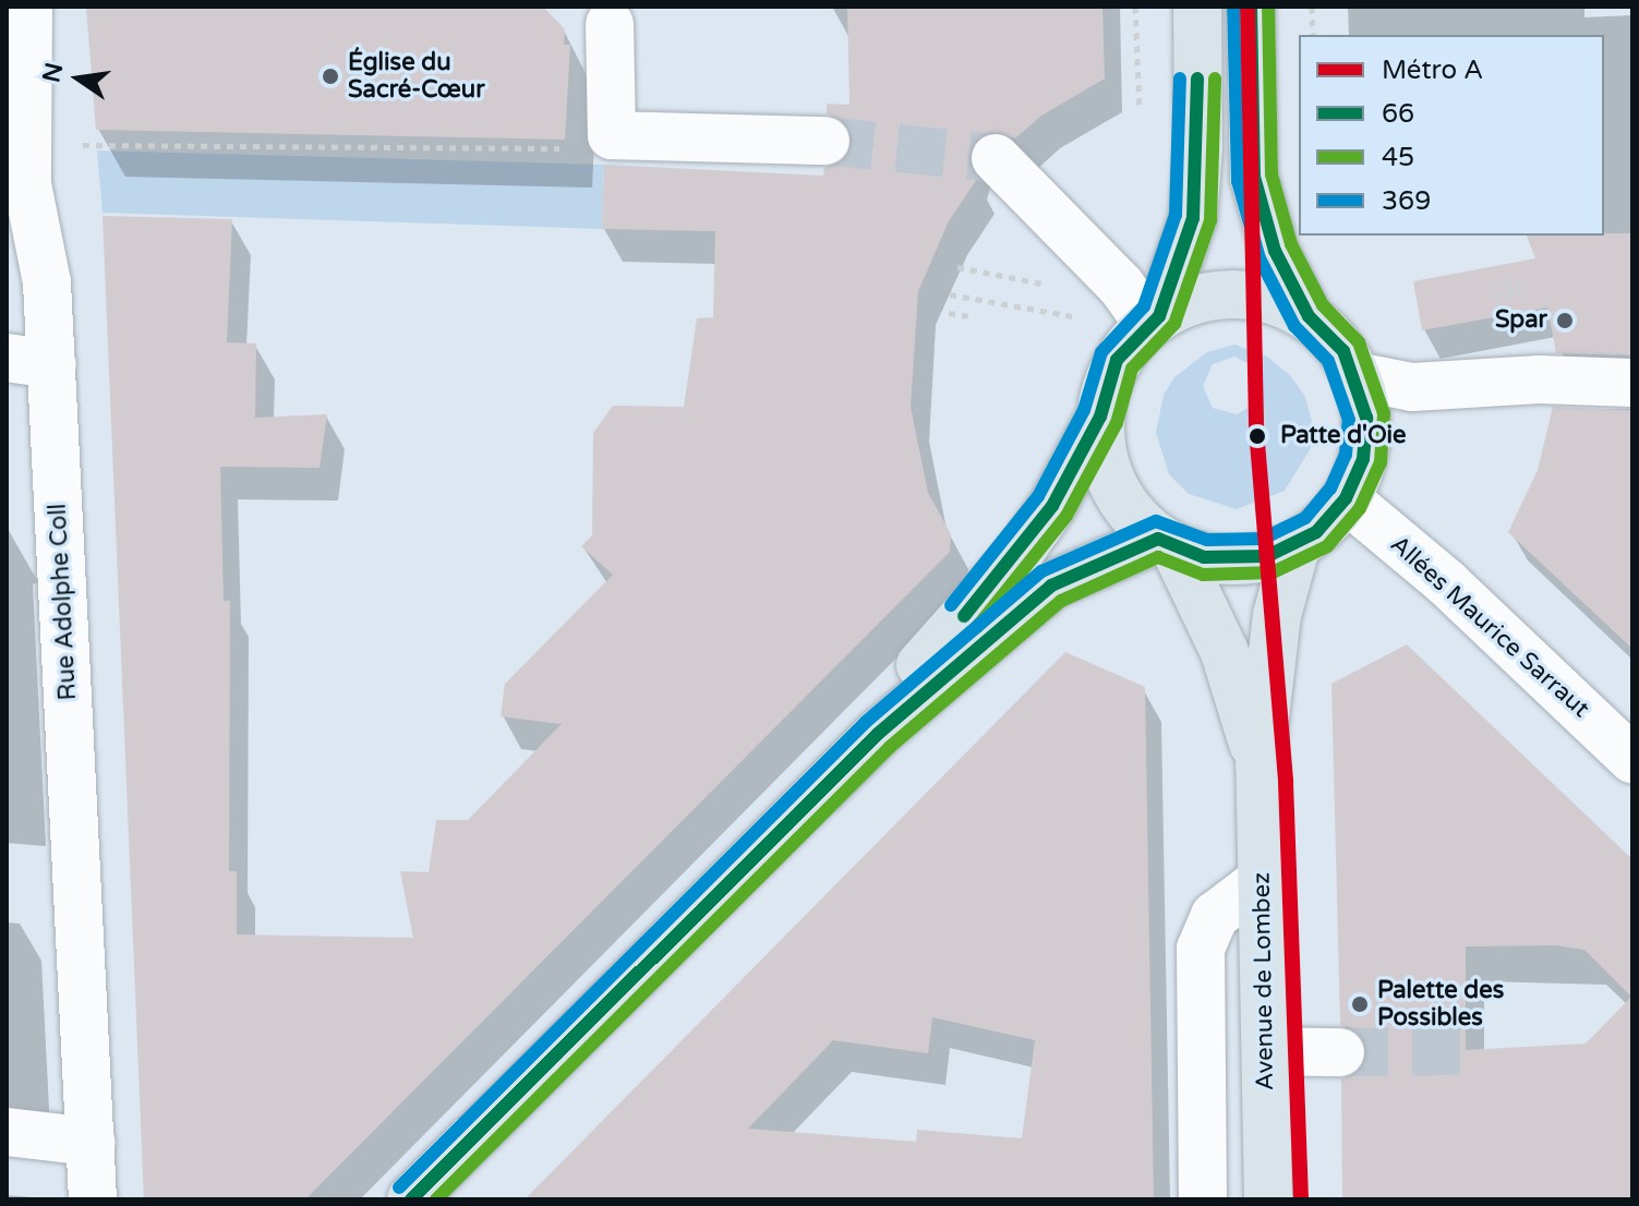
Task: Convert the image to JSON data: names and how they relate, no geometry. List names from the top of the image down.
{
  "streets": {
    "main road": ["Avenue de Lombez"],
    "street": ["Rue Adolphe Coll", "Allées Maurice Sarraut"]
  },
  "crossings": [
    ["Allées Maurice Sarraut", "Avenue de Lombez"]
  ],
  "places": [
    "Église du Sacré-Cœur",
    "Spar",
    "Patte d'Oie",
    "Palette des Possibles"
  ],
  "lines": [
    "metro line A",
    "transit line 66",
    "transit line 45",
    "transit line 369"
  ],
  "legend": [
    "Métro A",
    "66",
    "45",
    "369"
  ],
  "north": "left"
}
